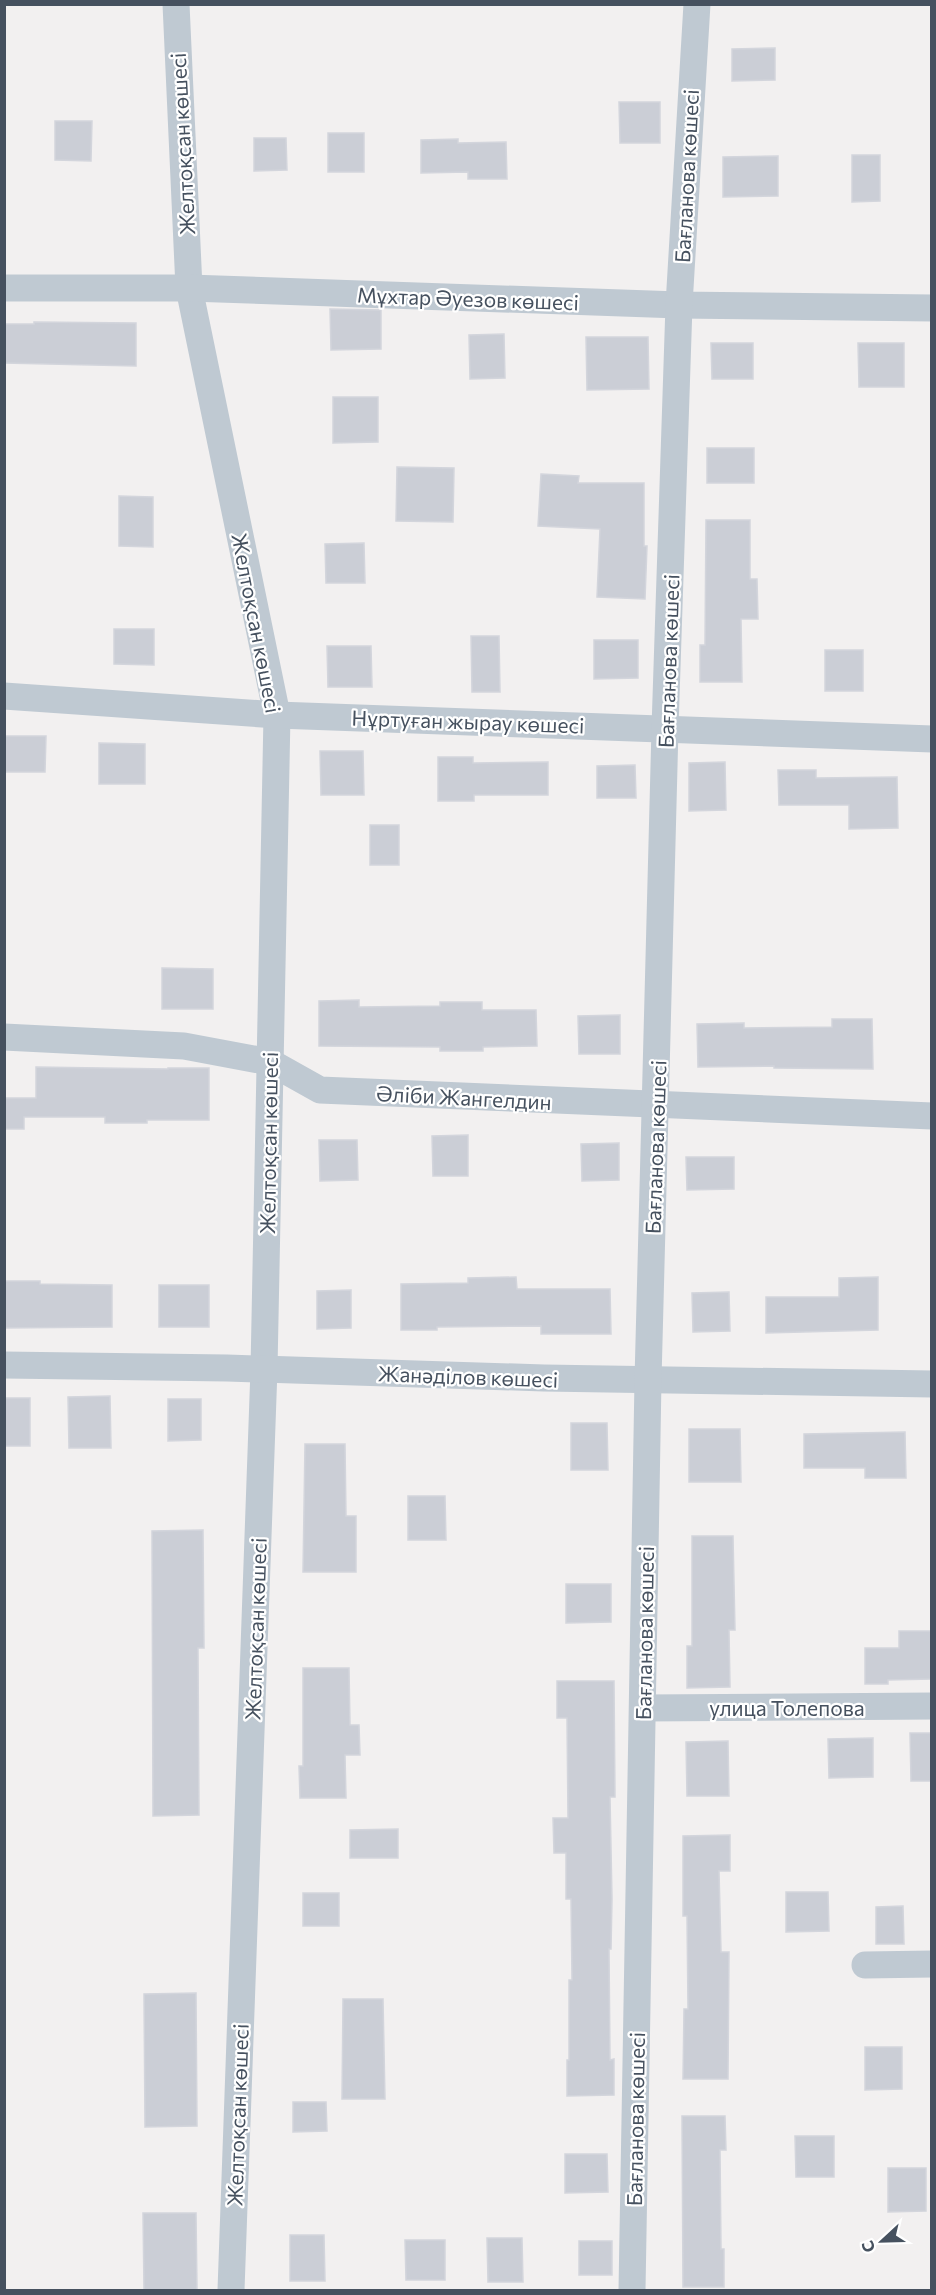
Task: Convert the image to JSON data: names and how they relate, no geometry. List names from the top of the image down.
{
  "streets": {
    "street": [
      "Желтоқсан көшесі",
      "Бағланова көшесі",
      "Мұхтар Әуезов көшесі",
      "Нұртуған жырау көшесі",
      "Әліби Жангелдин",
      "Жанәділов көшесі",
      "улица Толепова"
    ]
  },
  "crossings": [
    ["Желтоқсан көшесі", "Мұхтар Әуезов көшесі"],
    ["Желтоқсан көшесі", "Нұртуған жырау көшесі"],
    ["Желтоқсан көшесі", "Әліби Жангелдин"],
    ["Желтоқсан көшесі", "Жанәділов көшесі"],
    ["Бағланова көшесі", "Мұхтар Әуезов көшесі"],
    ["Бағланова көшесі", "Нұртуған жырау көшесі"],
    ["Бағланова көшесі", "Әліби Жангелдин"],
    ["Бағланова көшесі", "Жанәділов көшесі"],
    ["Бағланова көшесі", "улица Толепова"]
  ],
  "north": "left"
}
